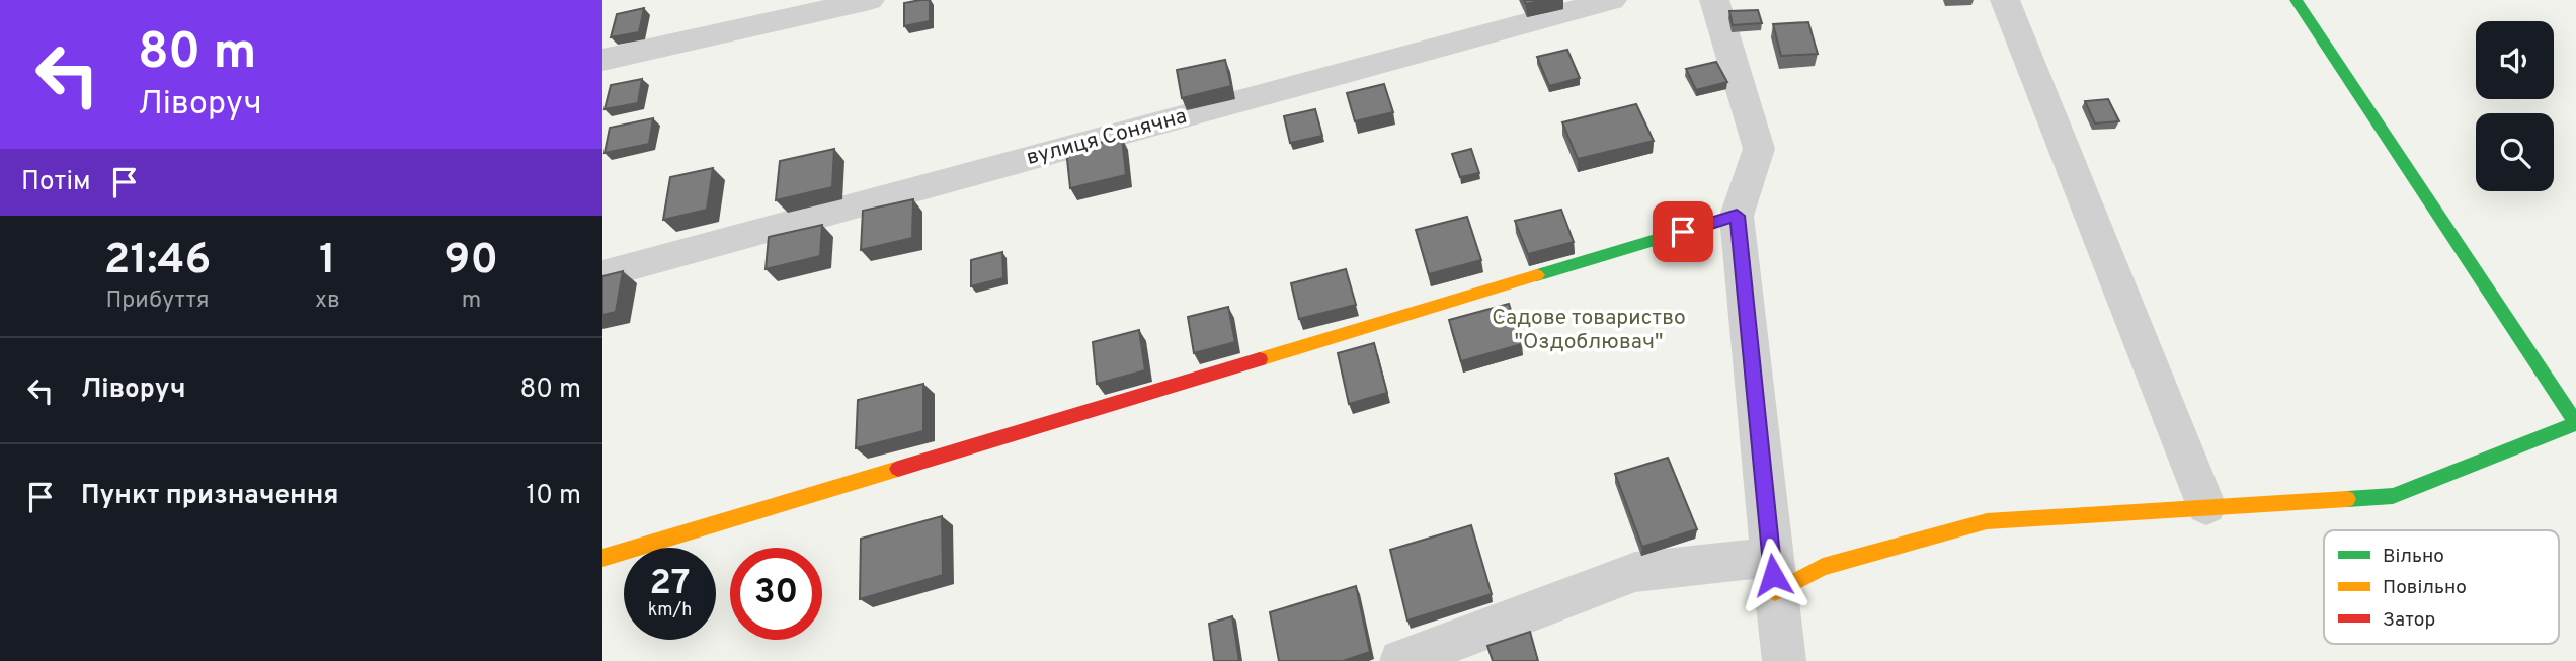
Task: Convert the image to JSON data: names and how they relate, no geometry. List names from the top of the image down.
{
  "streets": {
    "street": ["вулиця Сонячна"]
  },
  "parks": ["Садове товариство \"Оздоблювач\""],
  "legend": ["Вільно", "Повільно", "Затор"],
  "page": {
    "turn": ["80 m", "Ліворуч"],
    "then": "Потім",
    "eta": [
      "21:46",
      "Прибуття",
      "1",
      "хв",
      "90",
      "m"
    ],
    "list": [
      {
        "name": "Ліворуч",
        "value": "80 m"
      },
      {
        "name": "Пункт призначення",
        "value": "10 m"
      }
    ],
    "speed": "27 km/h",
    "limit": "30"
  }
}
